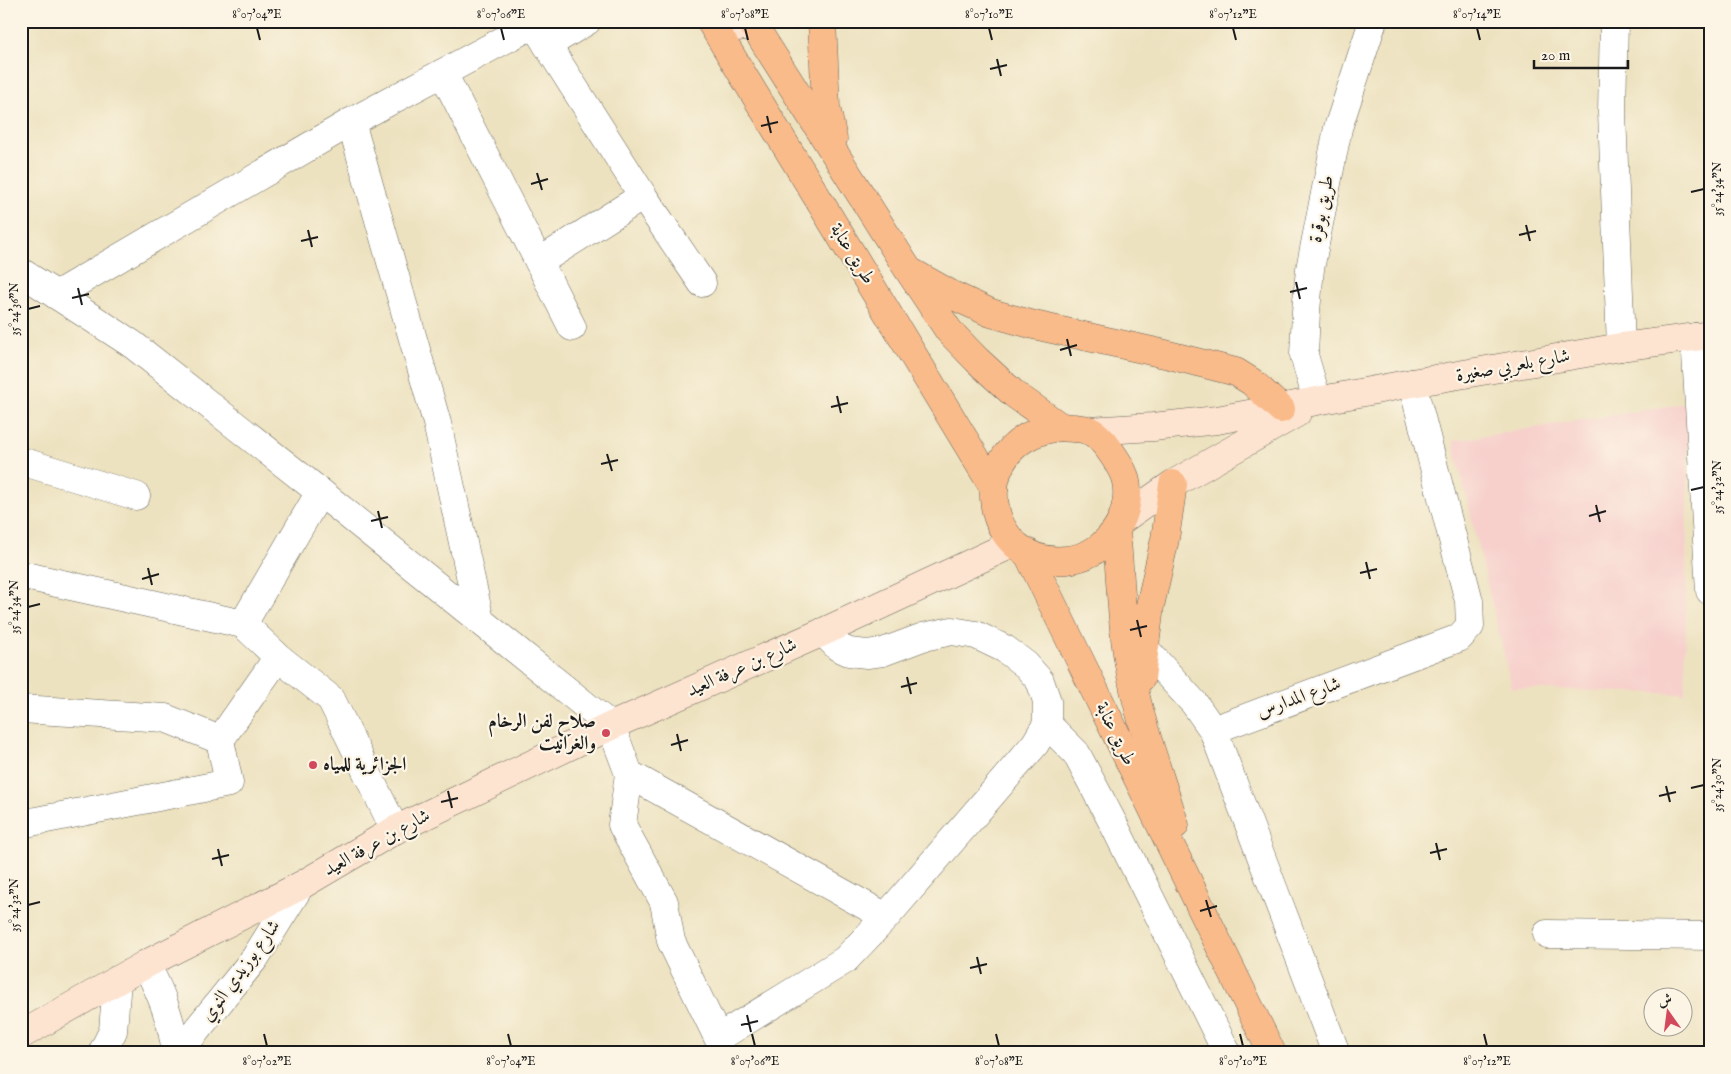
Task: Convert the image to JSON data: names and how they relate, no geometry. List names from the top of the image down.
{
  "streets": {
    "main road": ["طريق عنابة", "شارع بلعربي صغيرة", "شارع بن عرفة العيد"],
    "street": ["طريق بوقرة", "شارع المدارس", "شارع بوزيدي النوي"]
  },
  "crossings": [
    ["طريق بوقرة", "شارع بلعربي صغيرة"],
    ["طريق عنابة", "شارع بلعربي صغيرة"],
    ["طريق عنابة", "شارع بن عرفة العيد"],
    ["شارع بلعربي صغيرة", "شارع بن عرفة العيد"],
    ["شارع بلعربي صغيرة", "شارع المدارس"],
    ["شارع بن عرفة العيد", "شارع بوزيدي النوي"]
  ],
  "places": ["صلاح لفن الرخام والغرانيت", "الجزائرية للمياه"],
  "scale_bar": "20 m",
  "north": "top",
  "coordinates": [
    "8°07'04\"E",
    "8°07'06\"E",
    "8°07'08\"E",
    "8°07'10\"E",
    "8°07'12\"E",
    "8°07'14\"E",
    "35°24'34\"N",
    "35°24'36\"N",
    "35°24'32\"N",
    "35°24'30\"N",
    "8°07'02\"E"
  ]
}
